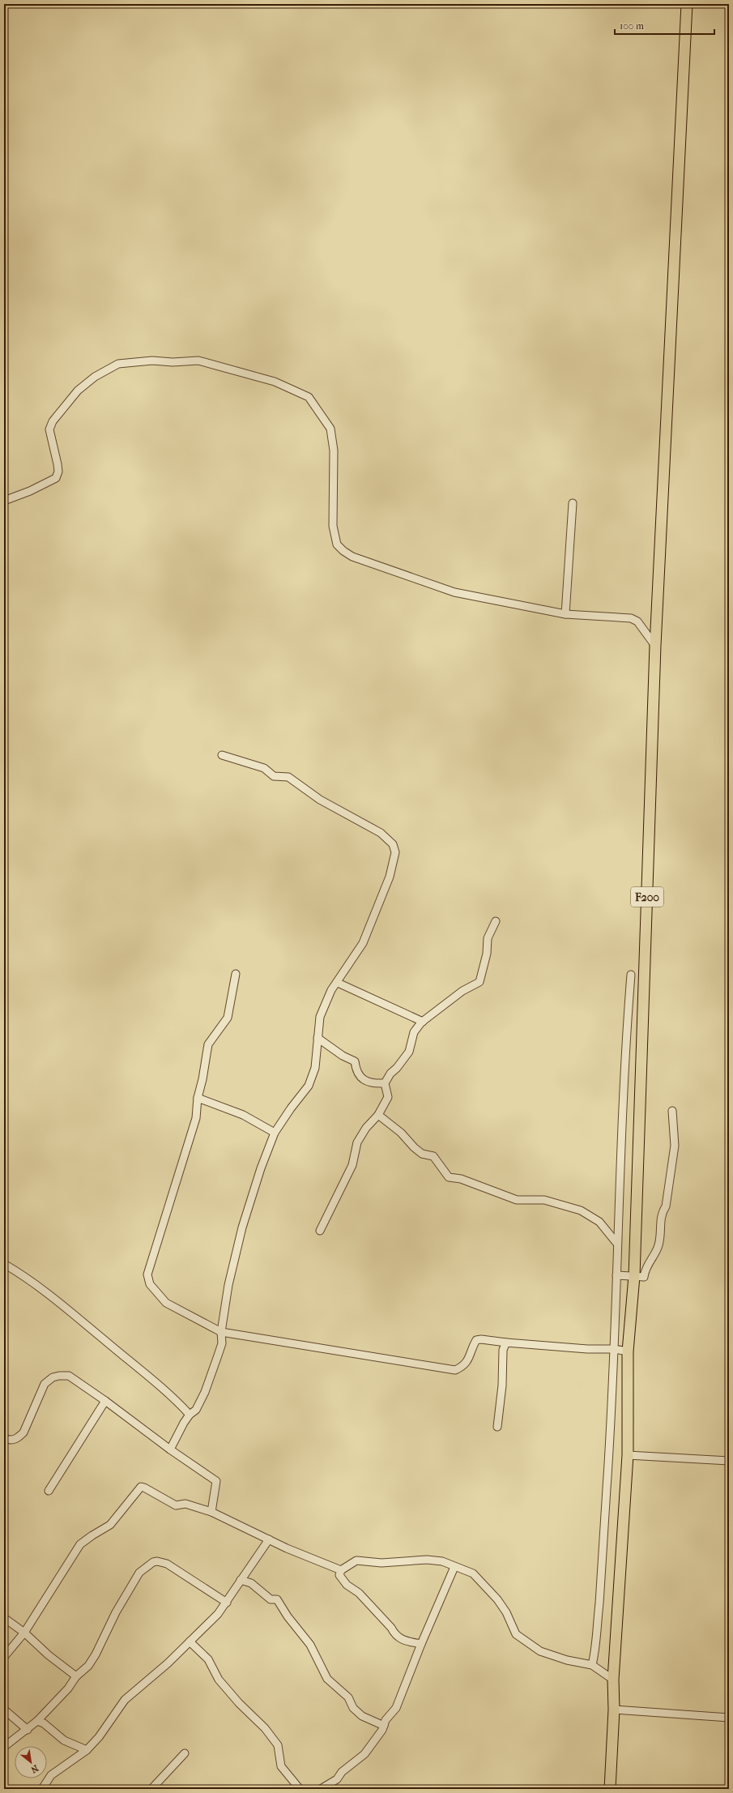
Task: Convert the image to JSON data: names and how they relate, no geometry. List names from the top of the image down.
{
  "streets": {
    "main road": ["F200"]
  },
  "scale_bar": "100 m",
  "north": "bottom right"
}
